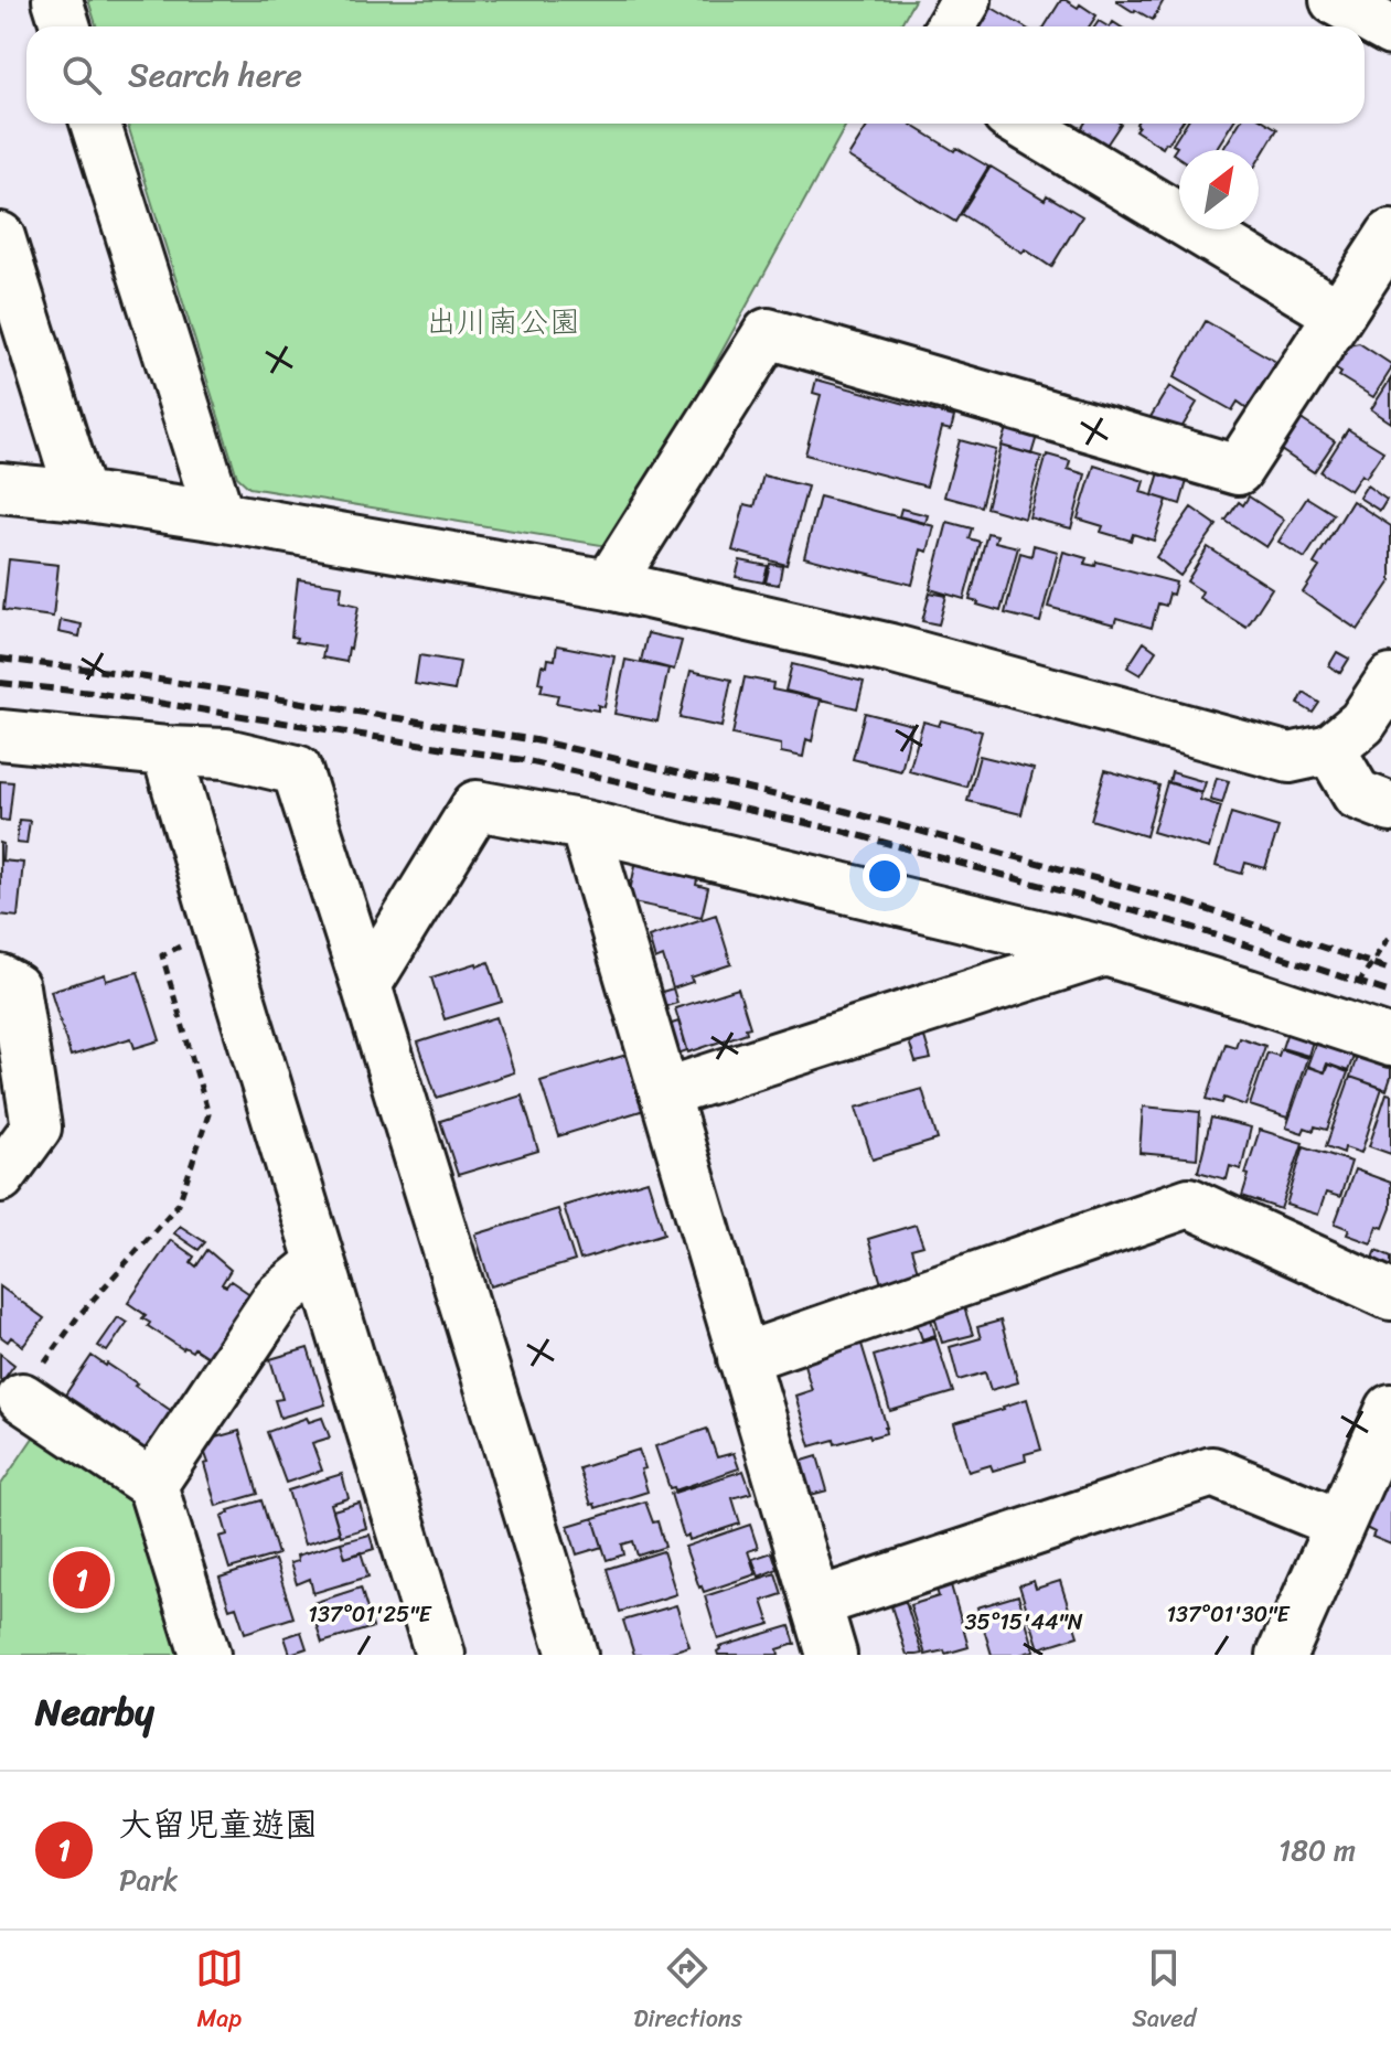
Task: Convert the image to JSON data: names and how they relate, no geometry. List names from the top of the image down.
{
  "parks": ["出川南公園"],
  "north": "top right",
  "page": {
    "search": "Search here",
    "pins": "1",
    "heading": "Nearby",
    "list": [
      {
        "mark": "1",
        "name": "大留児童遊園",
        "note": "Park",
        "value": "180 m"
      }
    ],
    "nav": ["Map", "Directions", "Saved"]
  },
  "coordinates": ["137°01'25\"E", "137°01'30\"E", "35°15'44\"N"]
}
